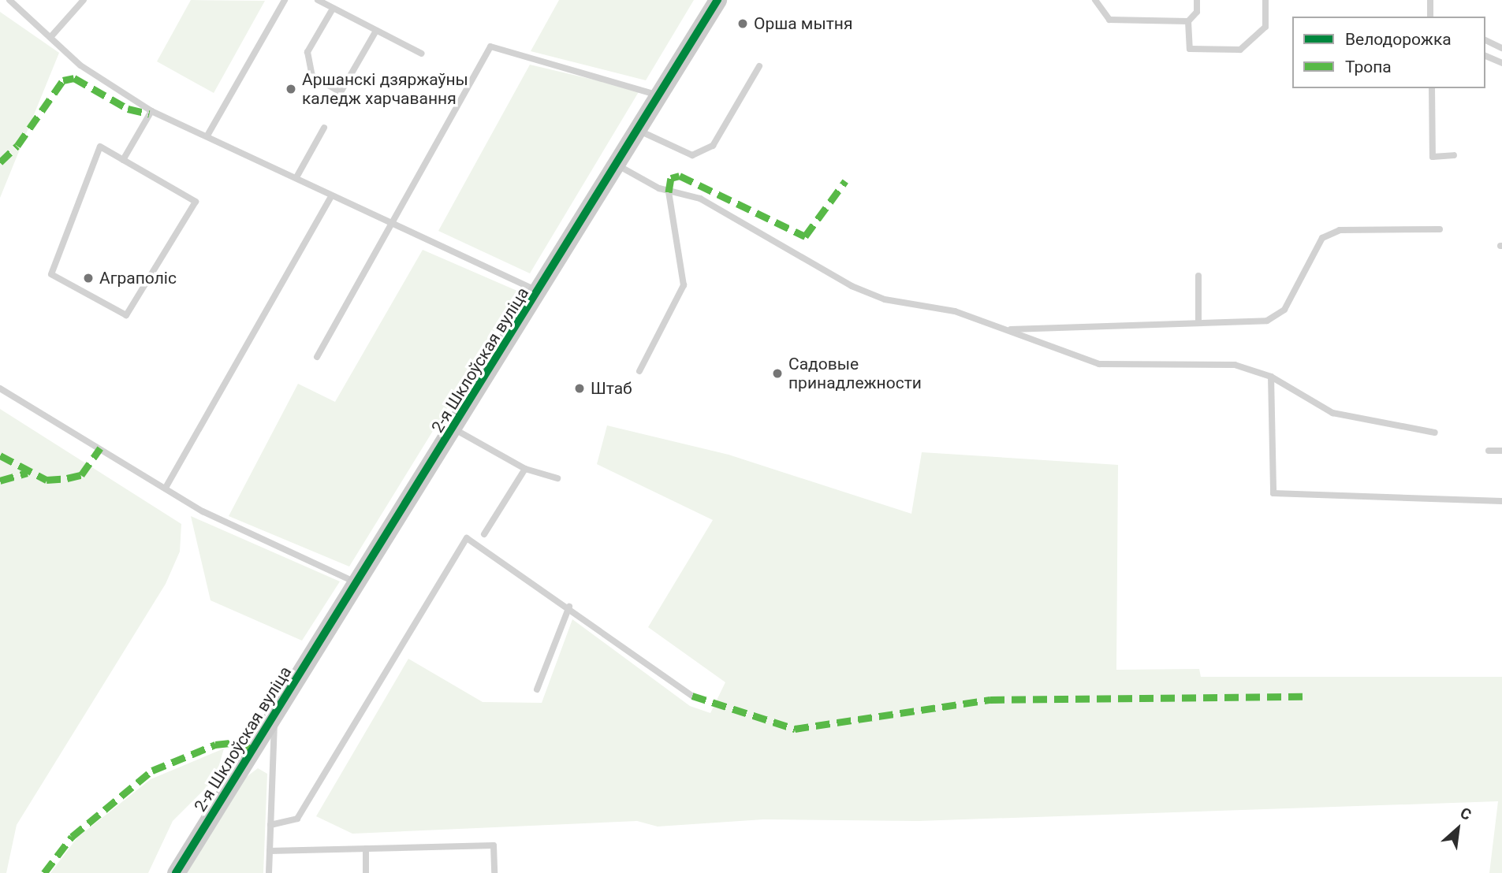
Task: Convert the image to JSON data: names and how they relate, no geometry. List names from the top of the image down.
{
  "streets": {
    "street": ["2-я Шклоўская вуліца"]
  },
  "places": [
    "Орша мытня",
    "Аршанскі дзяржаўны каледж харчавання",
    "Аграполіс",
    "Садовые принадлежности",
    "Штаб"
  ],
  "legend": ["Велодорожка", "Тропа"],
  "north": "top right"
}
